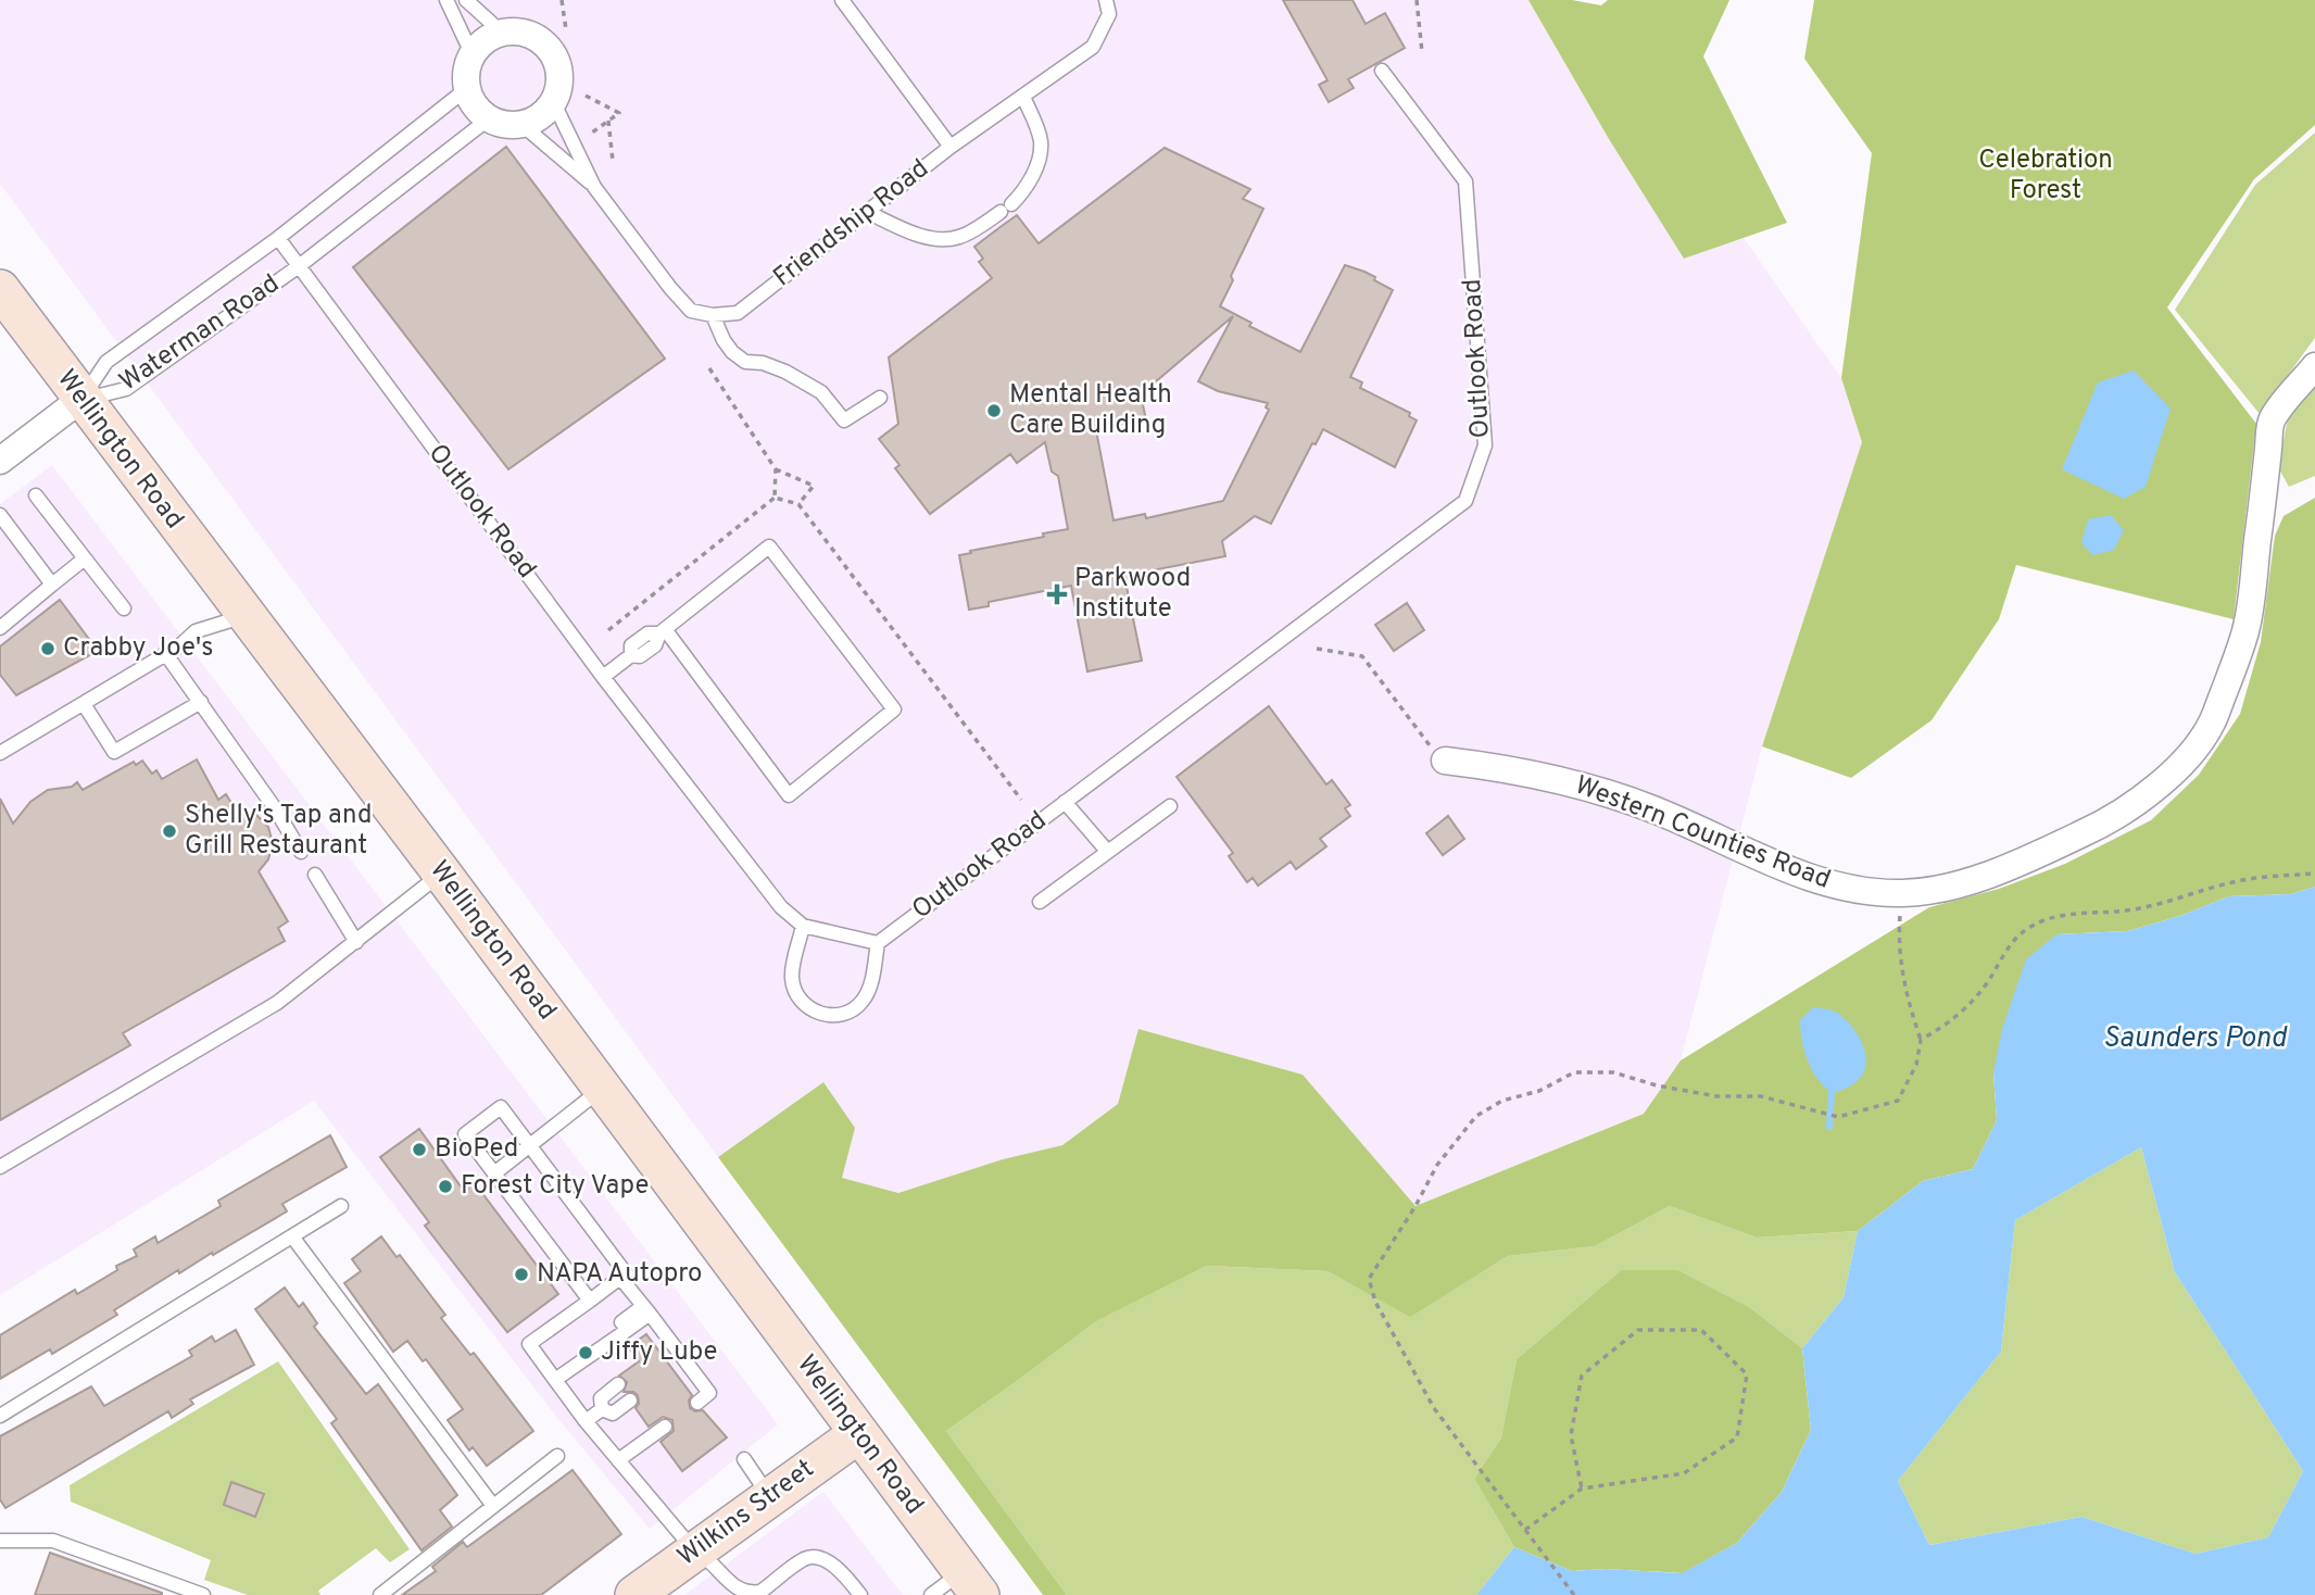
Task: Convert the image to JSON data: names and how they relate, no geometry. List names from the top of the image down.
{
  "streets": {
    "main road": ["Wellington Road", "Wilkins Street"],
    "street": ["Western Counties Road"],
    "lane": ["Friendship Road", "Waterman Road", "Outlook Road"]
  },
  "crossings": [
    ["Waterman Road", "Outlook Road"],
    ["Waterman Road", "Wellington Road"],
    ["Wellington Road", "Wilkins Street"]
  ],
  "water": ["Saunders Pond"],
  "parks": ["Celebration Forest"],
  "places": {
    "other": [
      "Mental Health Care Building",
      "Crabby Joe's",
      "Shelly's Tap and Grill Restaurant",
      "BioPed",
      "Forest City Vape",
      "NAPA Autopro",
      "Jiffy Lube"
    ],
    "health": ["Parkwood Institute"]
  }
}
